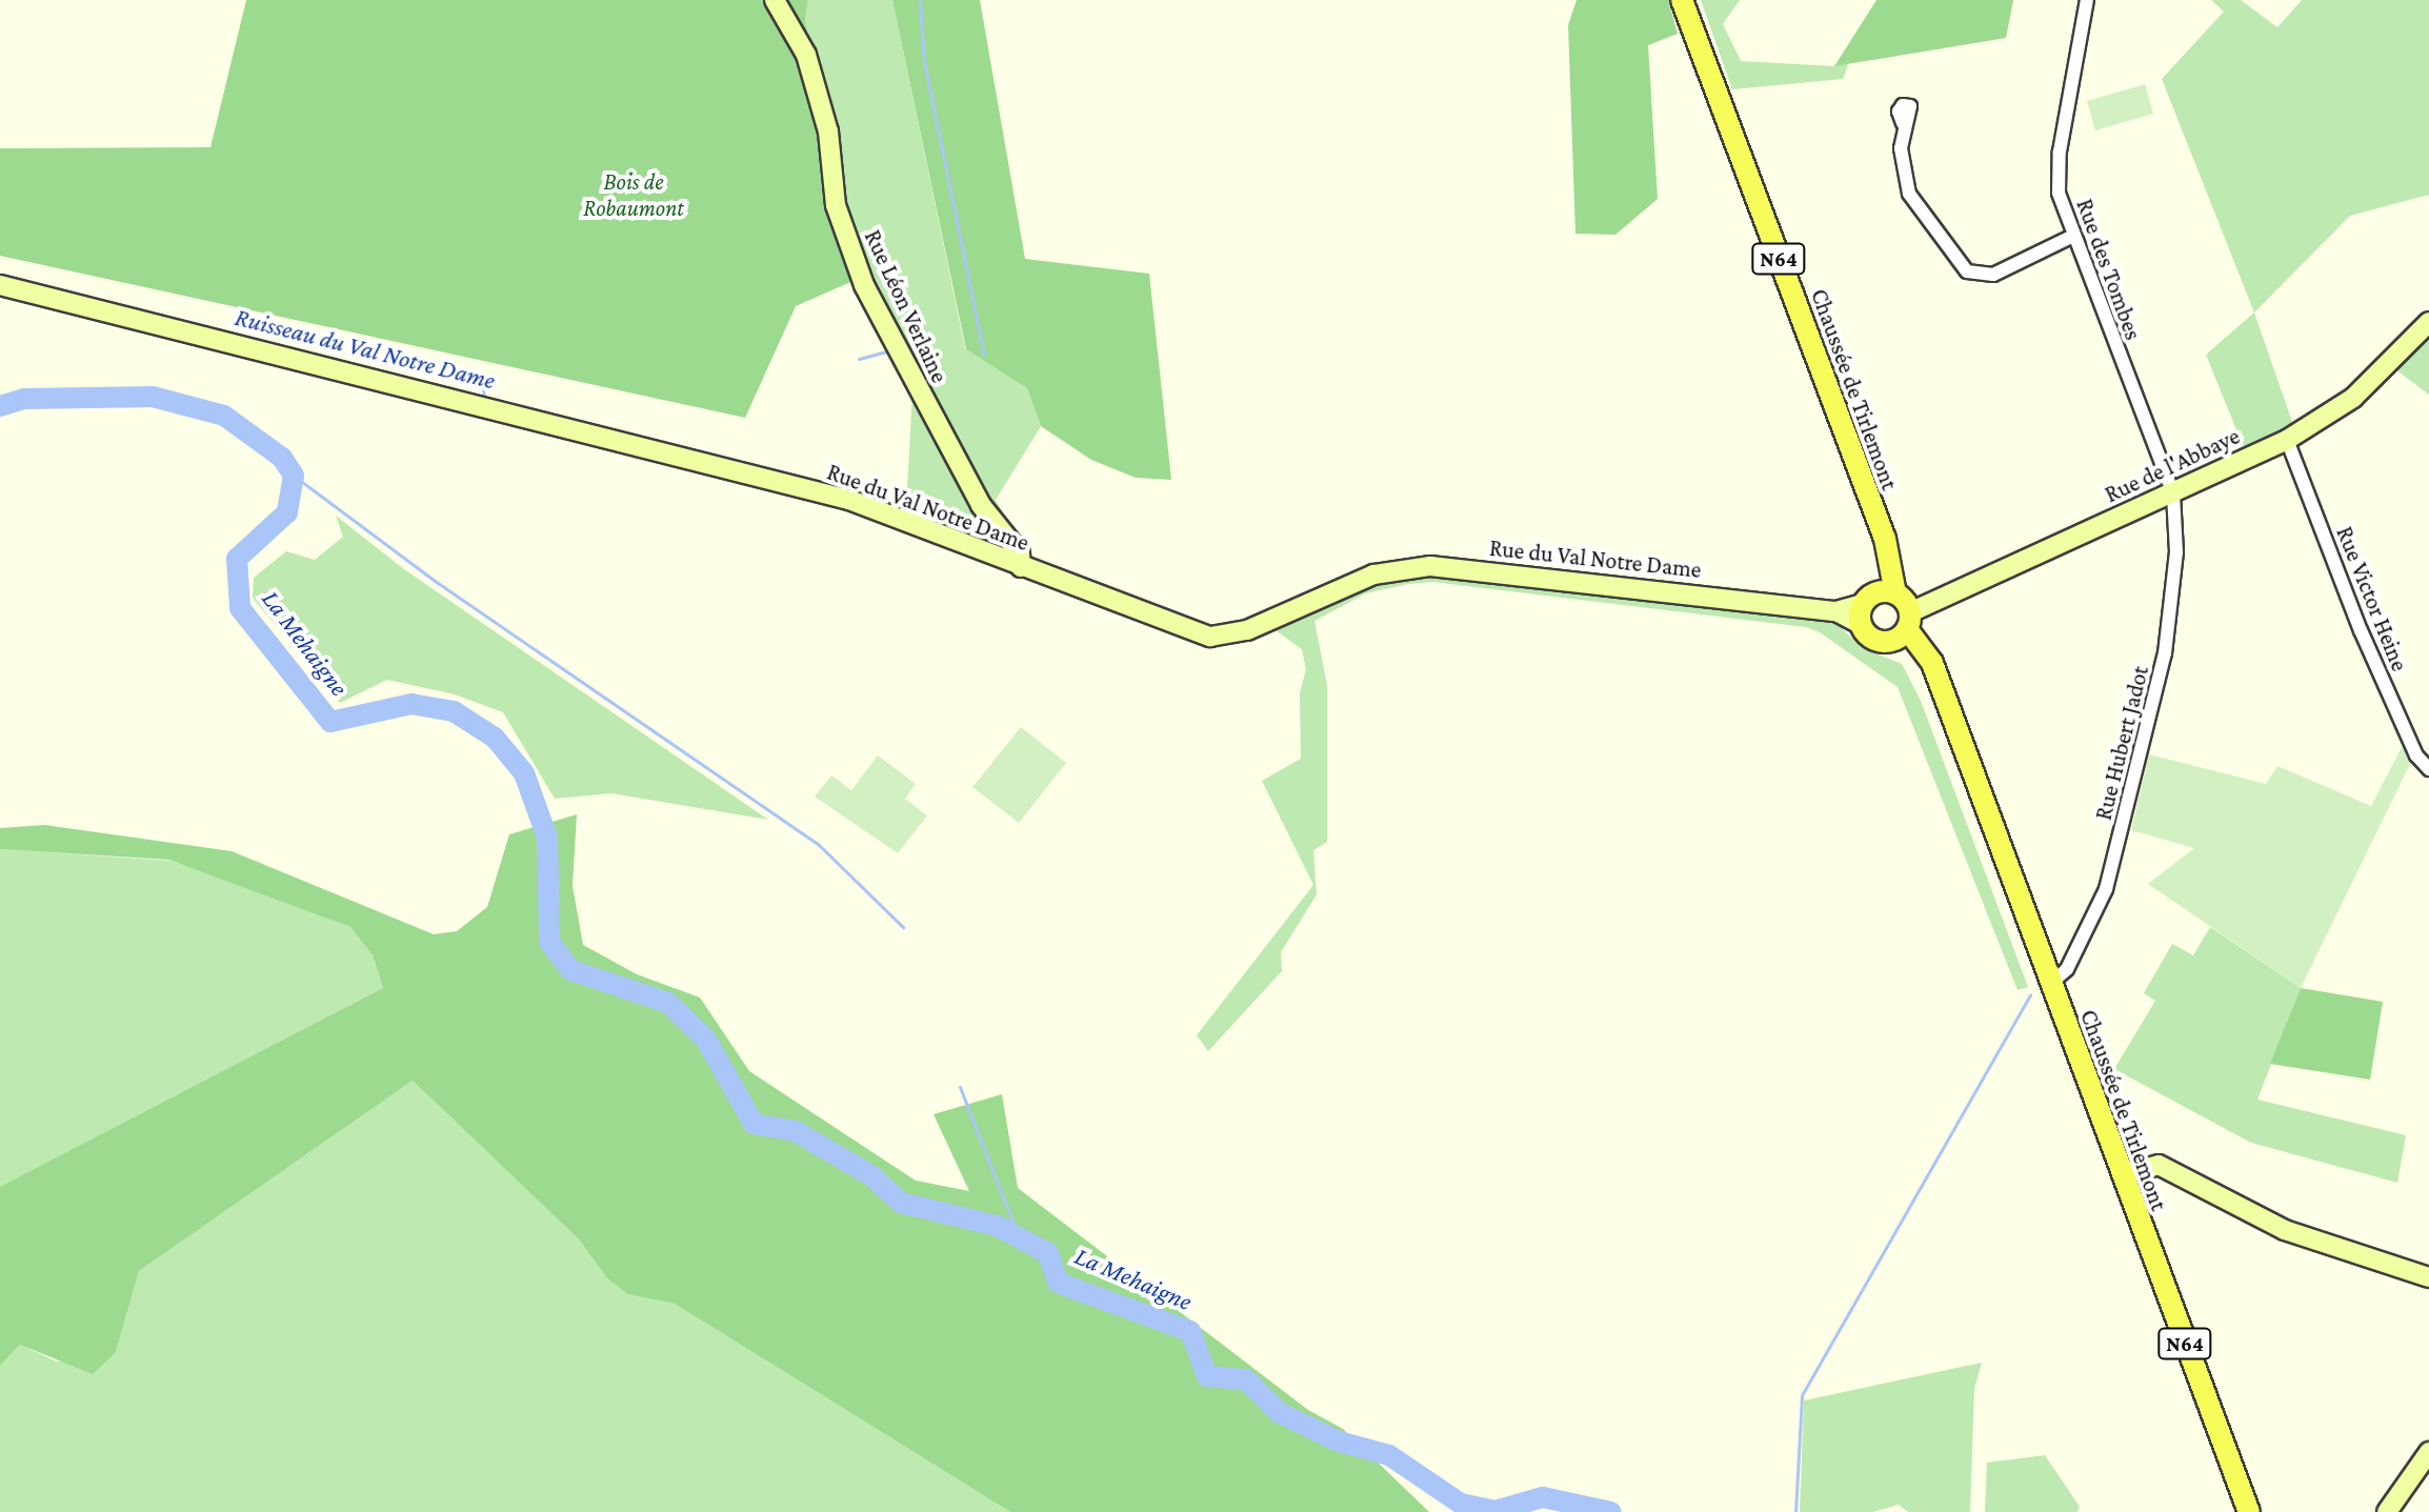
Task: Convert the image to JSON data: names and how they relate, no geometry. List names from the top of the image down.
{
  "streets": {
    "main road": [
      "N64",
      "Rue Léon Verlaine",
      "Chaussée de Tirlemont",
      "Rue de l'Abbaye",
      "Rue du Val Notre Dame"
    ],
    "street": ["Rue des Tombes", "Rue Victor Heine", "Rue Hubert Jadot"]
  },
  "crossings": [
    ["Rue des Tombes", "Rue de l'Abbaye"],
    ["Rue des Tombes", "Rue Hubert Jadot"],
    ["Rue Léon Verlaine", "Rue du Val Notre Dame"],
    ["Chaussée de Tirlemont", "Rue de l'Abbaye"],
    ["Chaussée de Tirlemont", "Rue du Val Notre Dame"],
    ["Chaussée de Tirlemont", "Rue Hubert Jadot"],
    ["Rue de l'Abbaye", "Rue Victor Heine"],
    ["Rue de l'Abbaye", "Rue Hubert Jadot"]
  ],
  "water": ["Ruisseau du Val Notre Dame", "La Mehaigne"],
  "parks": ["Bois de Robaumont"]
}
